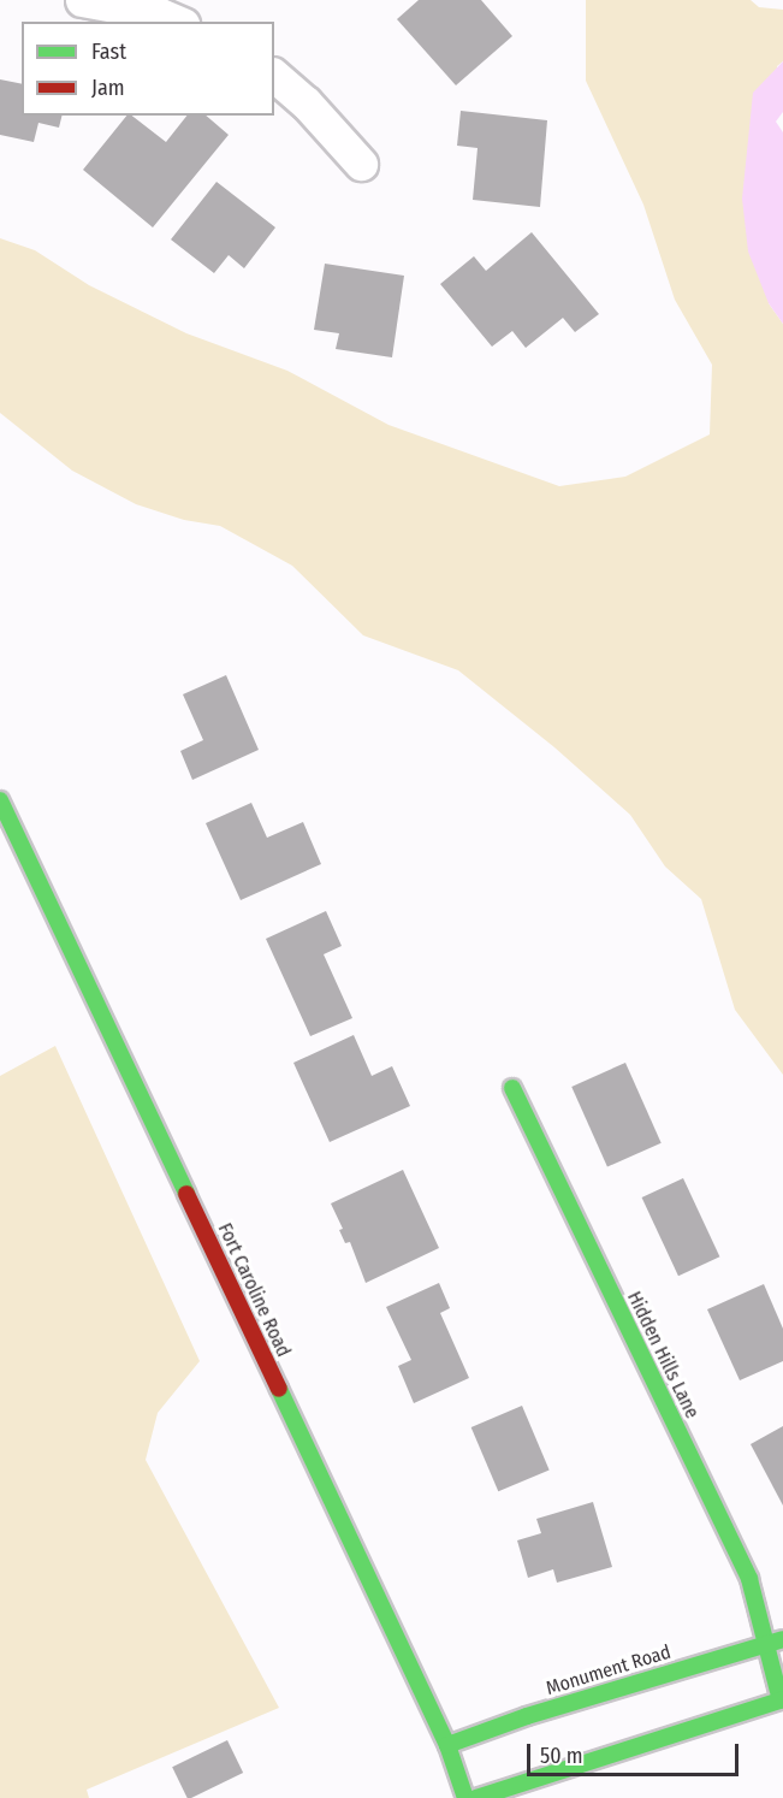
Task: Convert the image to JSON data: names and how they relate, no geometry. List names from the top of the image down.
{
  "streets": {
    "street": ["Fort Caroline Road", "Hidden Hills Lane", "Monument Road"]
  },
  "crossings": [
    ["Fort Caroline Road", "Monument Road"],
    ["Hidden Hills Lane", "Monument Road"]
  ],
  "legend": ["Fast", "Jam"],
  "scale_bar": "50 m"
}
